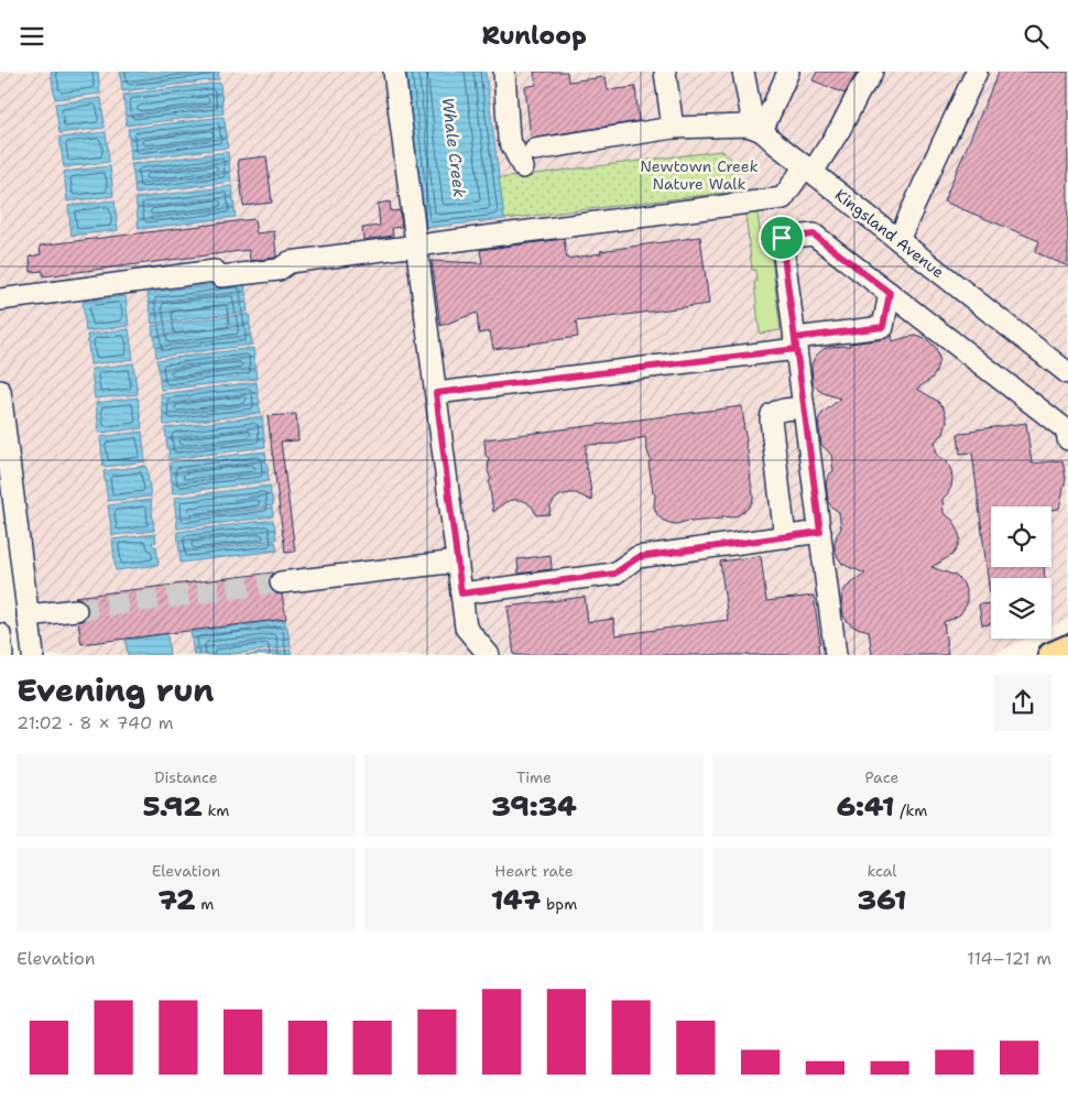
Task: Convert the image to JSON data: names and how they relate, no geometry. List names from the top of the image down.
{
  "streets": {
    "street": ["Kingsland Avenue"]
  },
  "water": ["Whale Creek"],
  "parks": ["Newtown Creek Nature Walk"],
  "page": {
    "header": "Runloop",
    "heading": ["Evening run", "21:02 · 8 × 740 m"],
    "stats": [
      ["Distance", "5.92 km"],
      ["Time", "39:34"],
      ["Pace", "6:41 /km"],
      ["Elevation", "72 m"],
      ["Heart rate", "147 bpm"],
      ["kcal", "361"]
    ],
    "chart": ["Elevation", "114–121 m"]
  }
}
